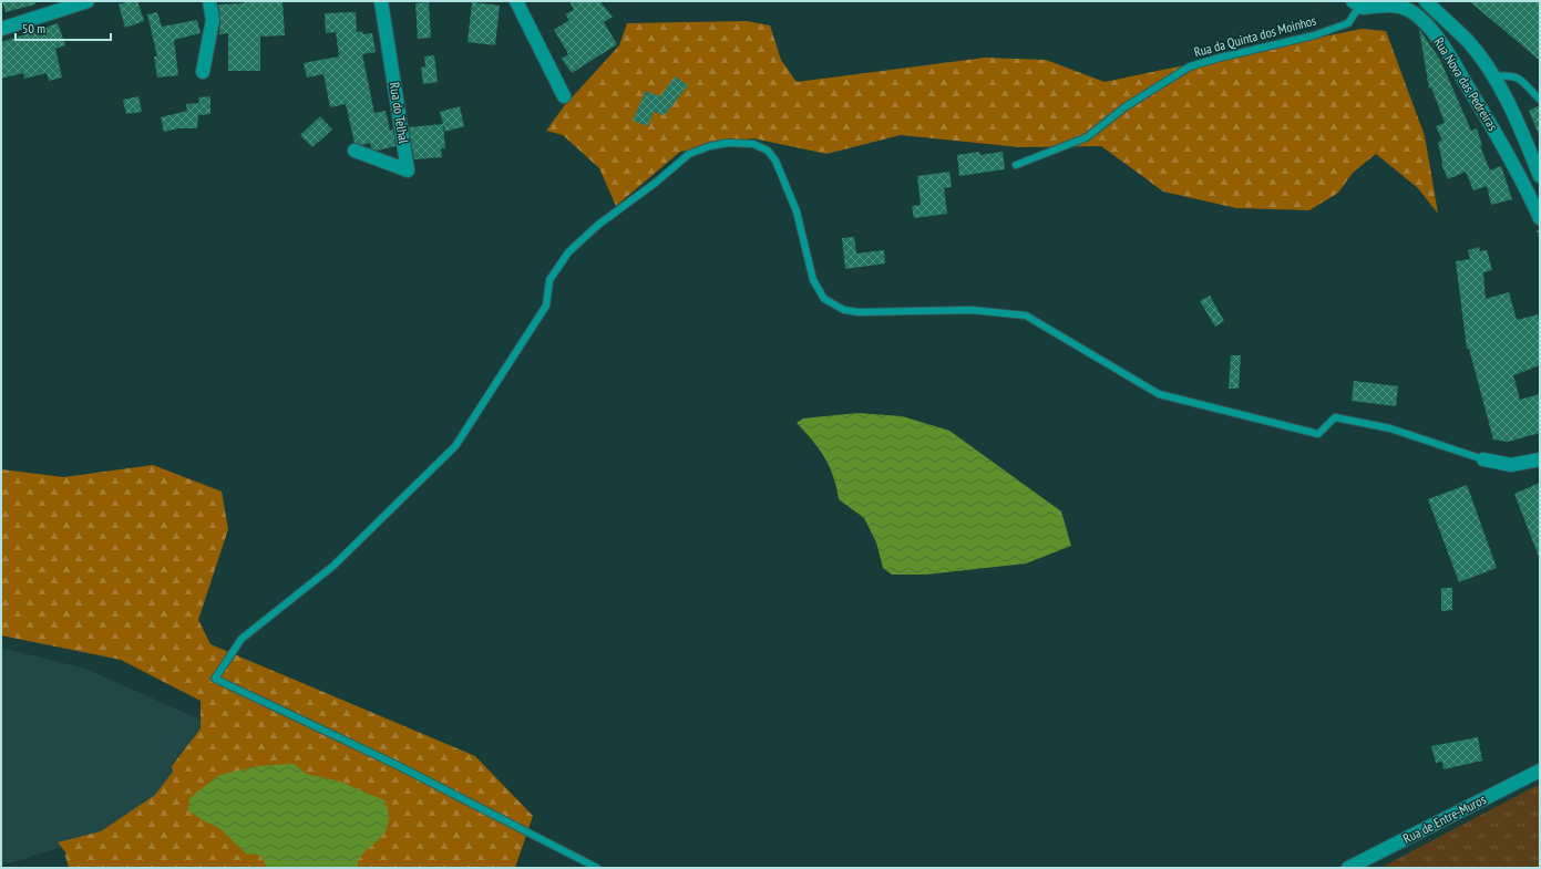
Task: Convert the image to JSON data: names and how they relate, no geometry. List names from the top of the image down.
{
  "streets": {
    "street": ["Rua Nova das Pedreiras", "Rua do Telhal", "Rua de Entre-Muros"],
    "lane": ["Rua da Quinta dos Moinhos"]
  },
  "crossings": [
    ["Rua da Quinta dos Moinhos", "Rua Nova das Pedreiras"]
  ],
  "scale_bar": "50 m"
}
